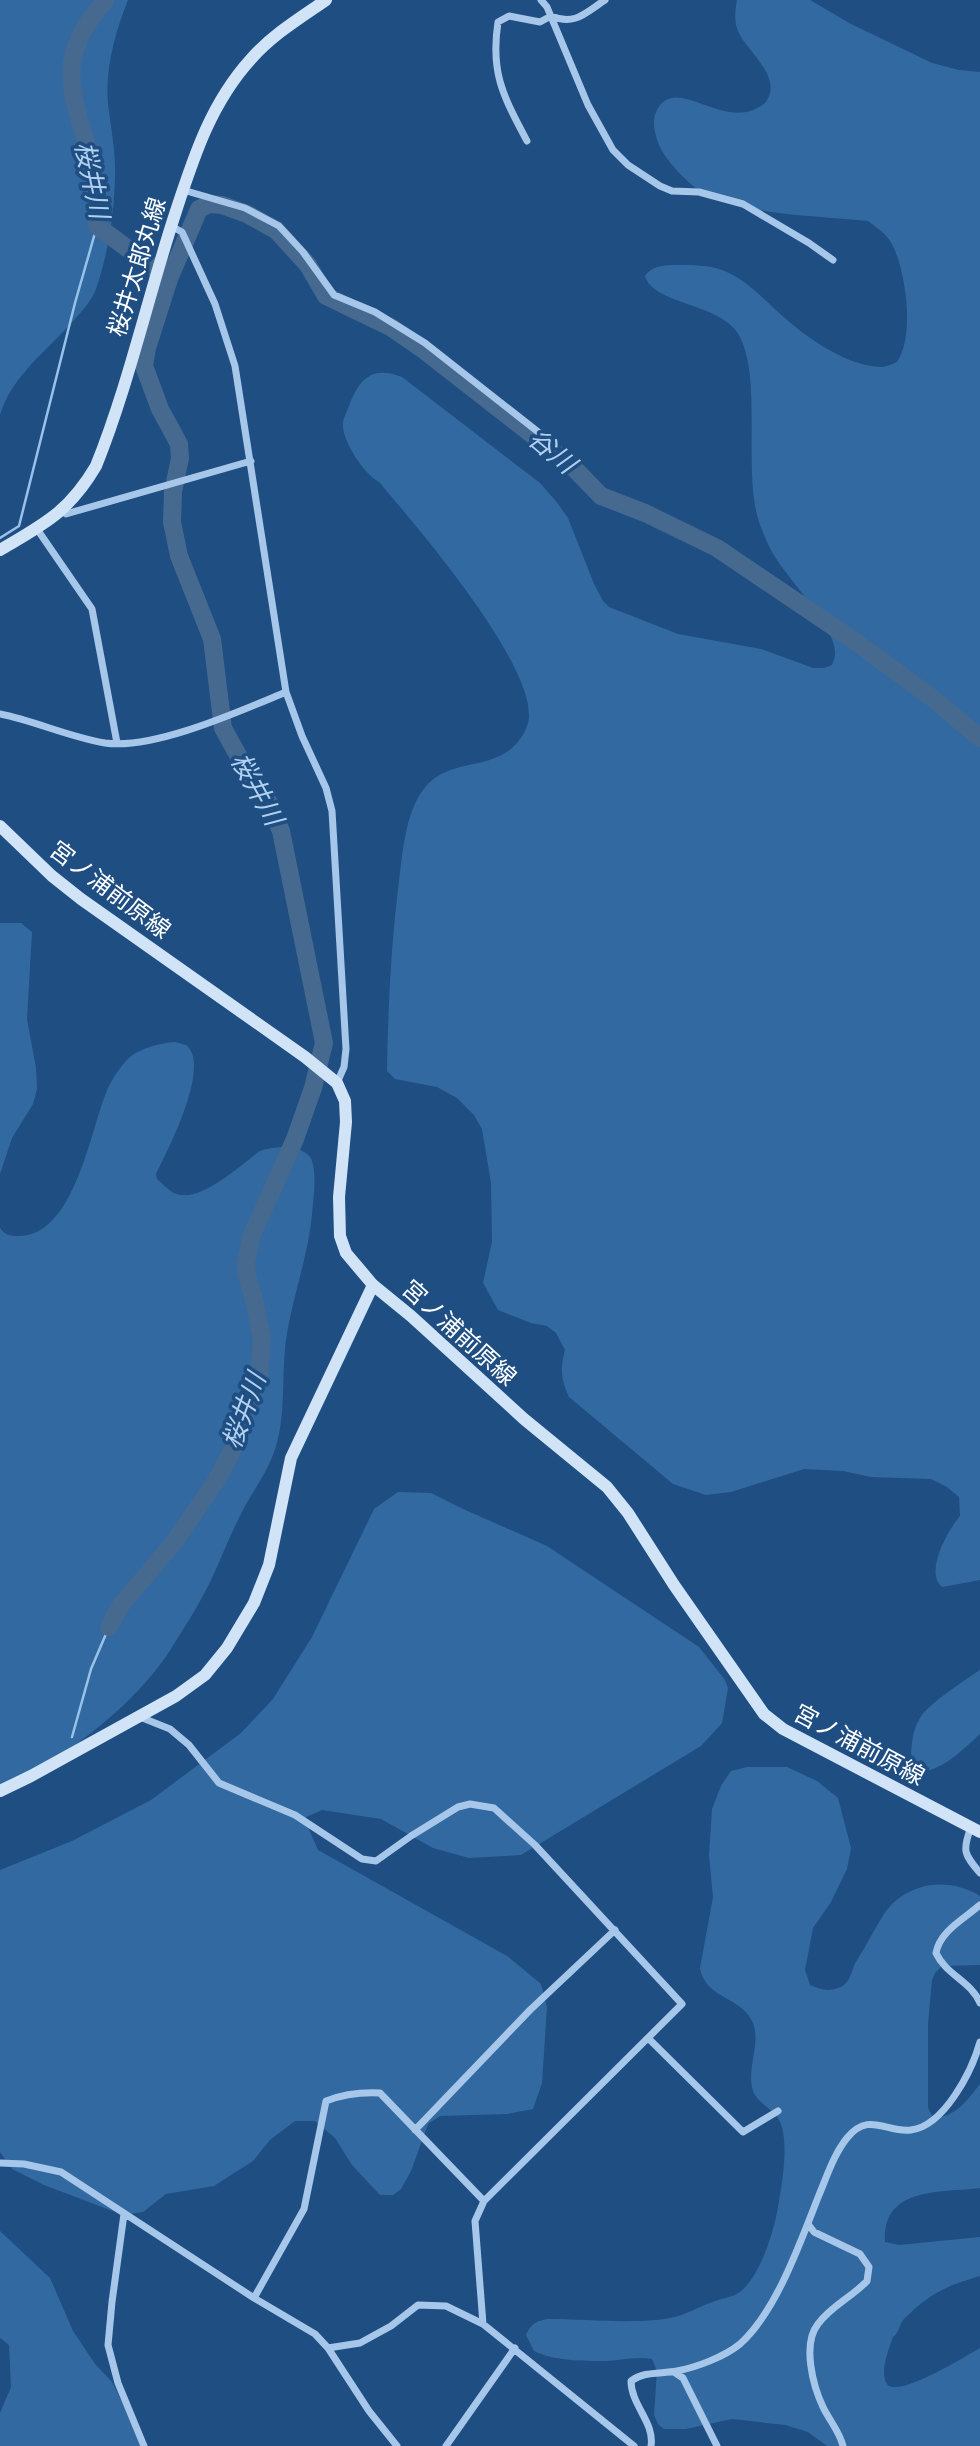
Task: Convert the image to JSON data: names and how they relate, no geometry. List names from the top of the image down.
{
  "streets": {
    "main road": ["桜井太郎丸線", "宮ノ浦前原線"]
  },
  "water": ["桜井川", "谷川"]
}
